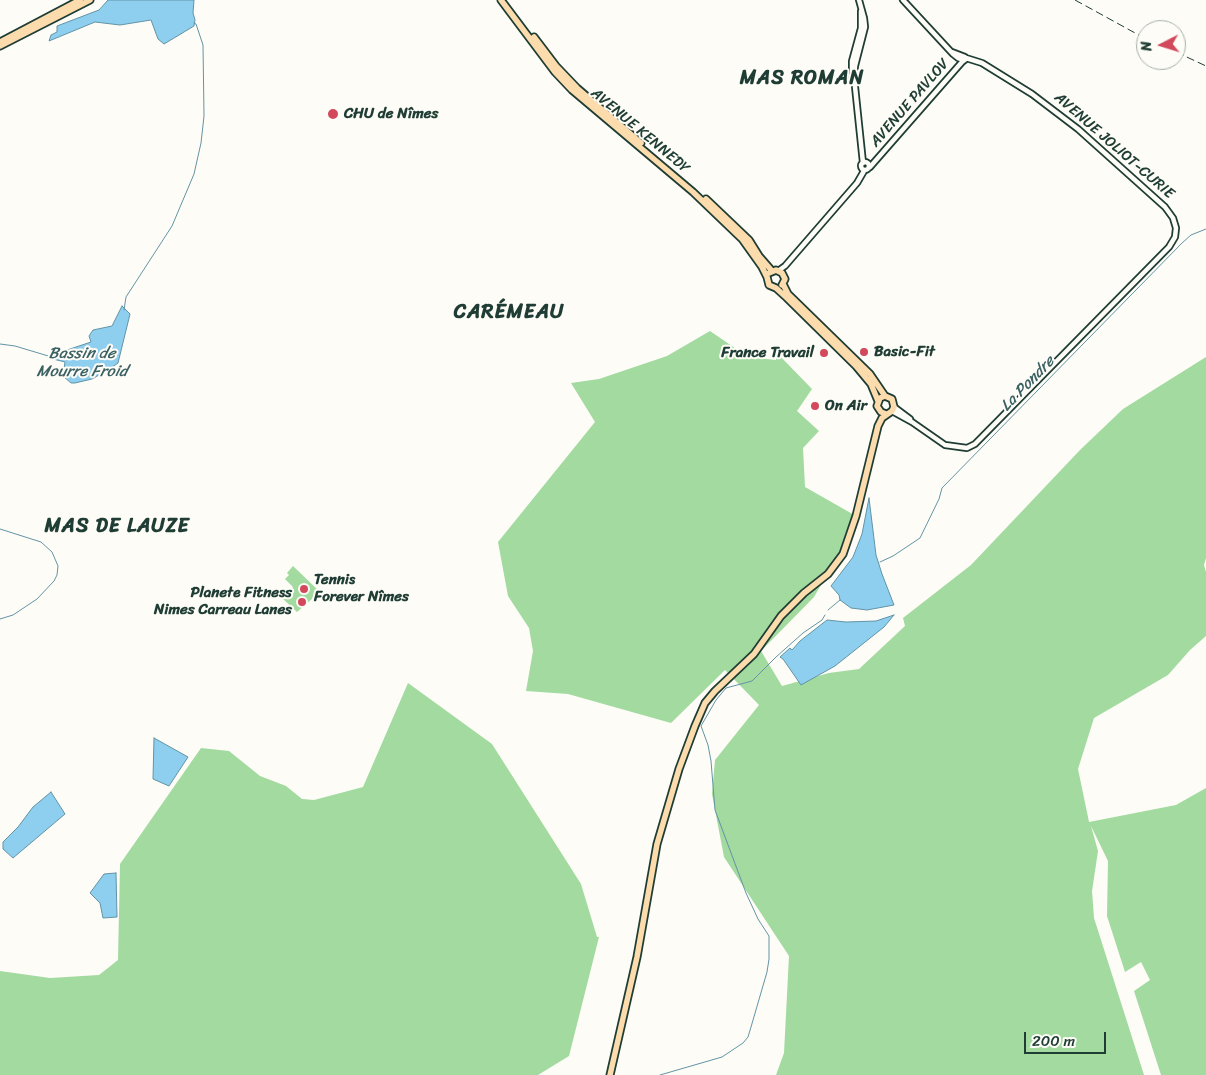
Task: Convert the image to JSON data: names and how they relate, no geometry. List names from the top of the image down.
{
  "streets": {
    "main road": ["AVENUE KENNEDY"],
    "street": ["AVENUE PAVLOV", "AVENUE JOLIOT-CURIE"]
  },
  "crossings": [
    ["AVENUE PAVLOV", "AVENUE KENNEDY"],
    ["AVENUE PAVLOV", "AVENUE JOLIOT-CURIE"]
  ],
  "districts": ["MAS ROMAN", "CARÉMEAU", "MAS DE LAUZE"],
  "water": ["Bassin de Mourre Froid", "La Pondre"],
  "places": [
    "CHU de Nîmes",
    "Basic-Fit",
    "France Travail",
    "On Air",
    "Tennis Forever Nîmes",
    "Planete Fitness Nimes Carreau Lanes"
  ],
  "scale_bar": "200 m",
  "north": "left"
}
